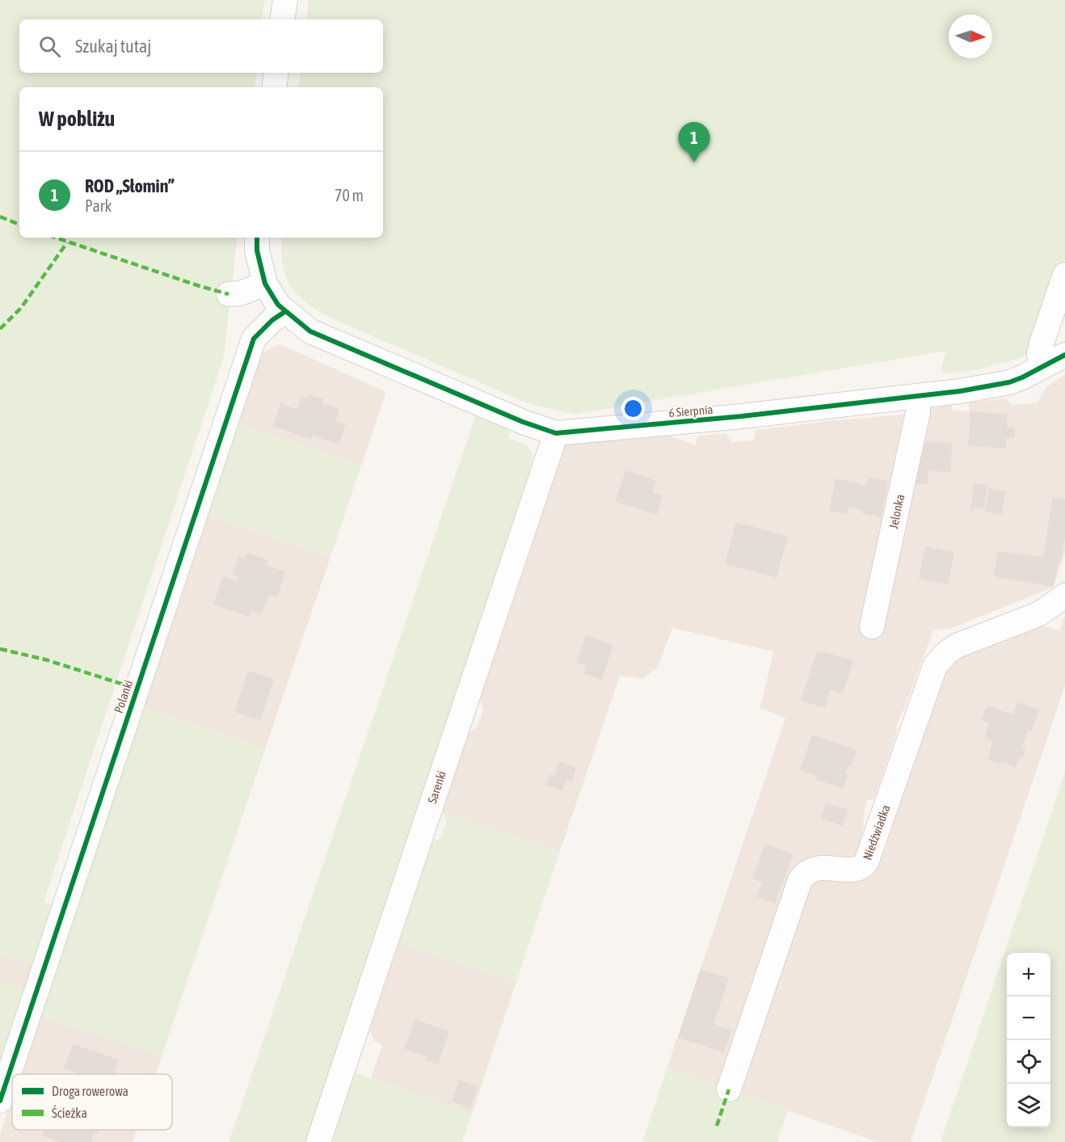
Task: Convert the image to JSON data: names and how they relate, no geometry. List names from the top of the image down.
{
  "streets": {
    "street": [
      "6 Sierpnia",
      "Jelonka",
      "Polanki",
      "Sarenki",
      "Niedźwiadka"
    ]
  },
  "crossings": [
    ["6 Sierpnia", "Jelonka"],
    ["6 Sierpnia", "Polanki"],
    ["6 Sierpnia", "Sarenki"]
  ],
  "legend": ["Droga rowerowa", "Ścieżka"],
  "north": "right",
  "page": {
    "search": "Szukaj tutaj",
    "heading": "W pobliżu",
    "pins": "1",
    "list": [
      {
        "mark": "1",
        "name": "ROD „Słomin”",
        "note": "Park",
        "value": "70 m"
      }
    ],
    "map_buttons": ["+", "−"]
  }
}
